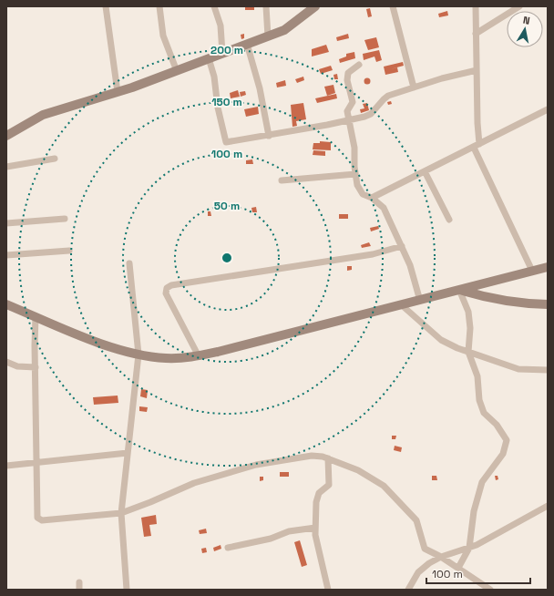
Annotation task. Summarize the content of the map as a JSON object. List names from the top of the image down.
{
  "scale_bar": "100 m",
  "north": "top",
  "rings": [
    "200 m",
    "150 m",
    "100 m",
    "50 m"
  ]
}
